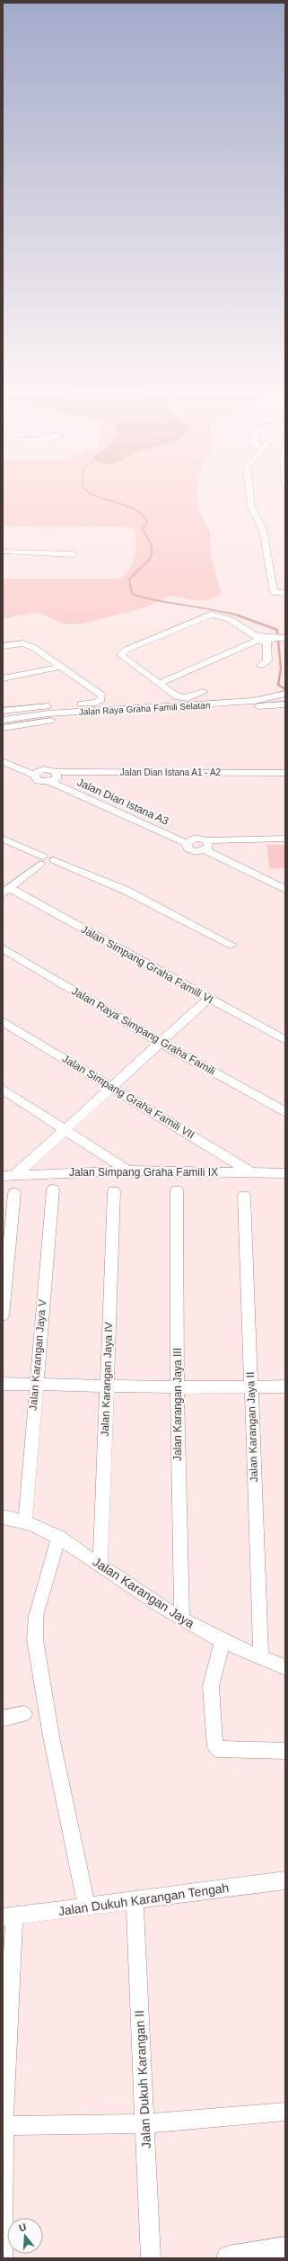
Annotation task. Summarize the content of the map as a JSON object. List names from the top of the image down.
{
  "streets": {
    "street": [
      "Jalan Raya Graha Famili Selatan",
      "Jalan Dian Istana A1 - A2",
      "Jalan Dian Istana A3",
      "Jalan Simpang Graha Famili VI",
      "Jalan Raya Simpang Graha Famili",
      "Jalan Simpang Graha Famili VII",
      "Jalan Simpang Graha Famili IX",
      "Jalan Karangan Jaya V",
      "Jalan Karangan Jaya IV",
      "Jalan Karangan Jaya III",
      "Jalan Karangan Jaya II",
      "Jalan Karangan Jaya",
      "Jalan Dukuh Karangan Tengah",
      "Jalan Dukuh Karangan II"
    ]
  },
  "crossings": [
    ["Jalan Dian Istana A1 - A2", "Jalan Dian Istana A3"],
    ["Jalan Simpang Graha Famili VII", "Jalan Simpang Graha Famili IX"],
    ["Jalan Karangan Jaya V", "Jalan Karangan Jaya"],
    ["Jalan Karangan Jaya IV", "Jalan Karangan Jaya"],
    ["Jalan Karangan Jaya III", "Jalan Karangan Jaya"],
    ["Jalan Karangan Jaya II", "Jalan Karangan Jaya"],
    ["Jalan Dukuh Karangan Tengah", "Jalan Dukuh Karangan II"]
  ],
  "north": "top"
}
